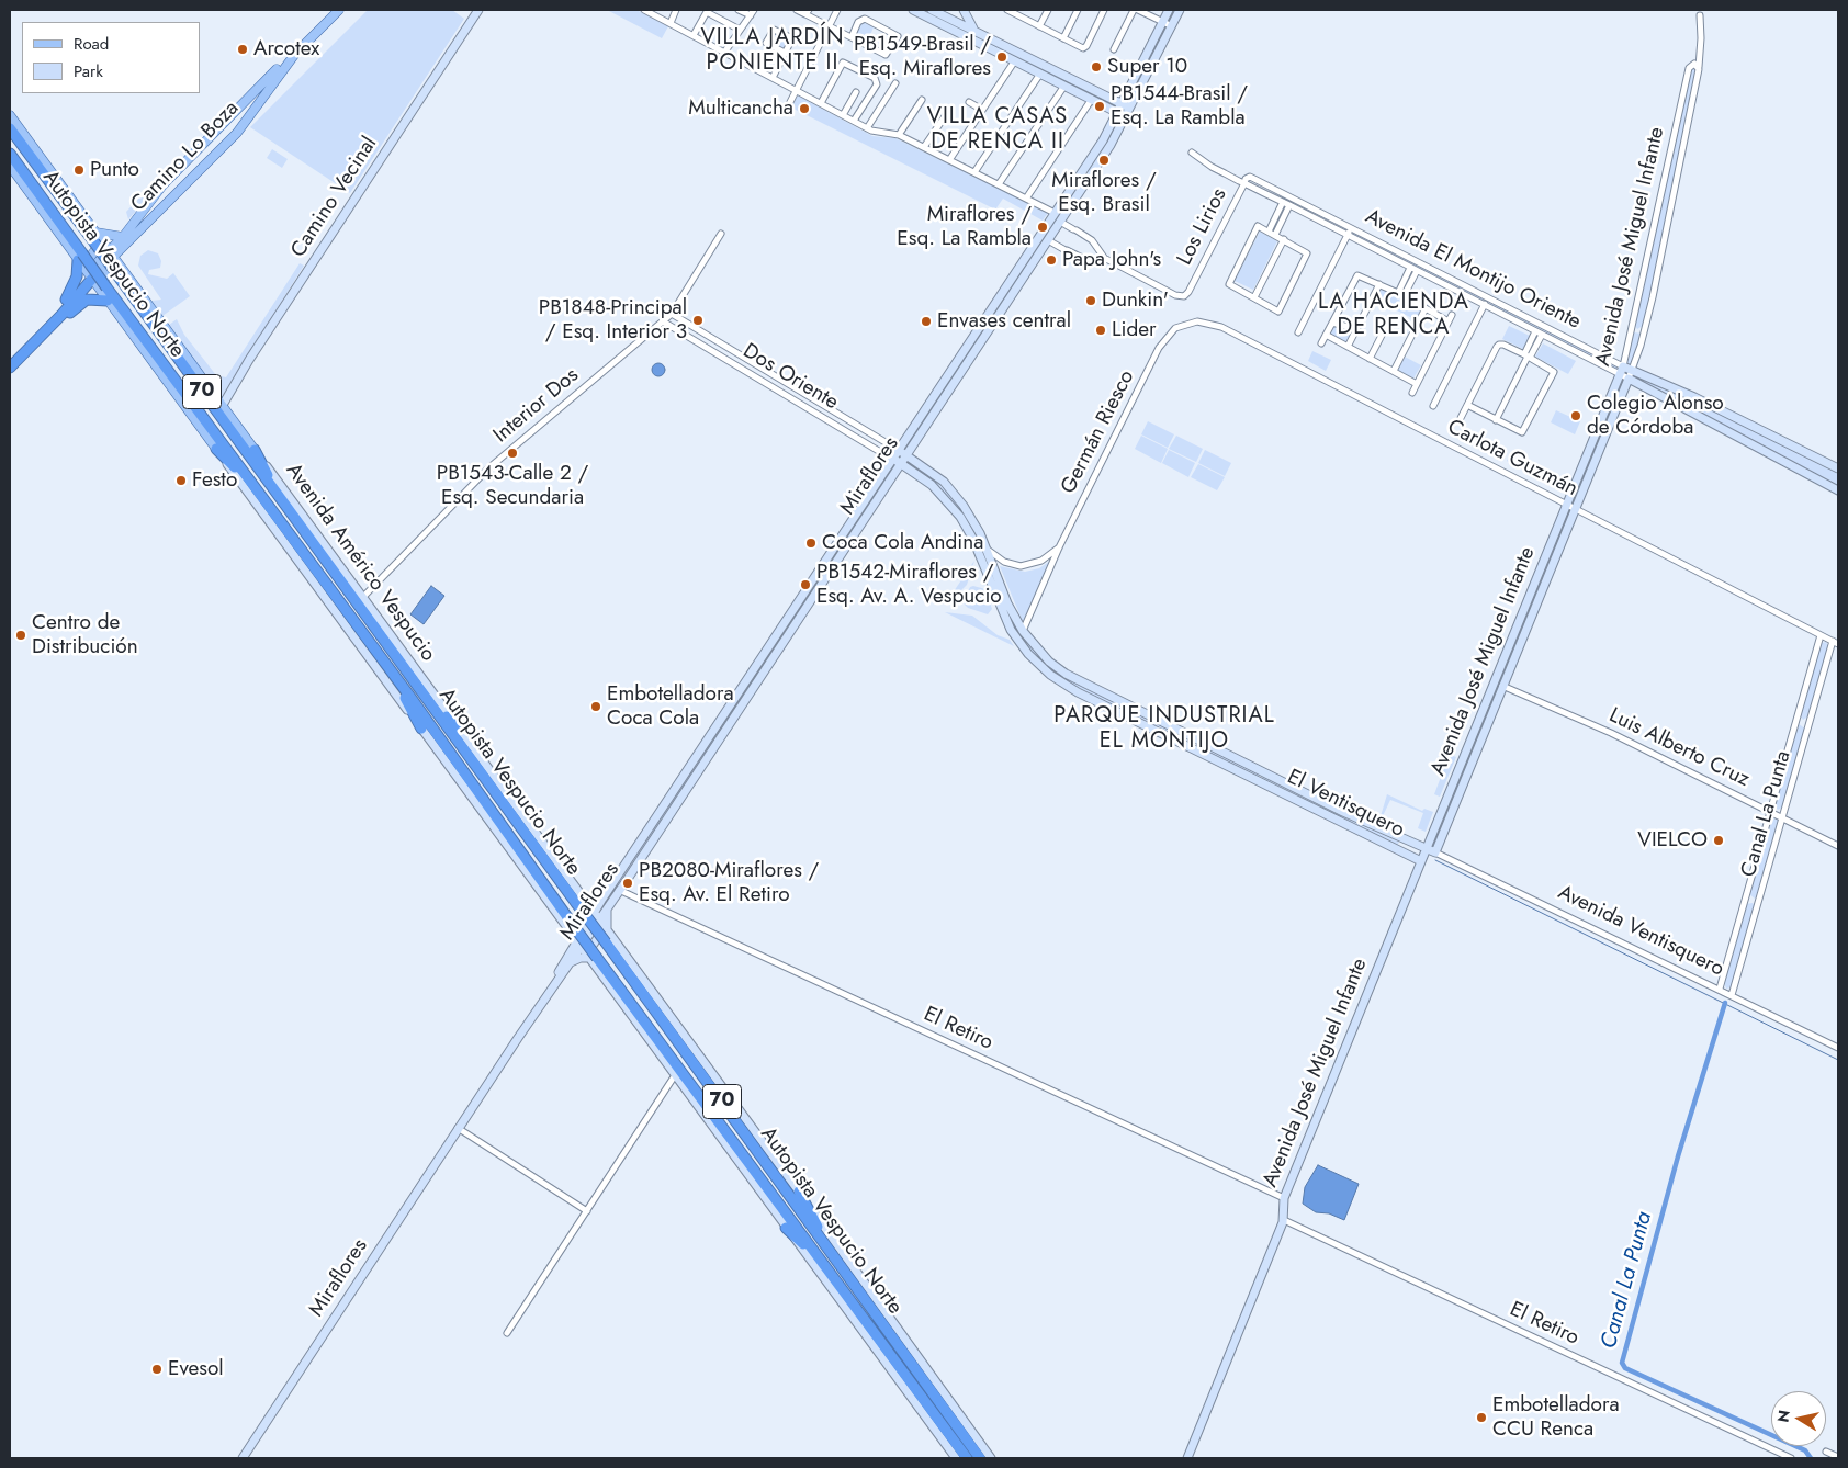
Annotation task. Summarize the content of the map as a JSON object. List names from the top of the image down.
{
  "streets": {
    "highway": ["Autopista Vespucio Norte", "70"],
    "main road": ["Camino Lo Boza", "Avenida Américo Vespucio"],
    "street": [
      "Camino Vecinal",
      "Los Lirios",
      "Avenida José Miguel Infante",
      "Avenida El Montijo Oriente",
      "Dos Oriente",
      "Interior Dos",
      "Germán Riesco",
      "Carlota Guzmán",
      "Miraflores",
      "Luis Alberto Cruz",
      "El Ventisquero",
      "Canal La Punta",
      "Avenida Ventisquero",
      "El Retiro"
    ]
  },
  "crossings": [
    ["Camino Lo Boza", "Avenida Américo Vespucio"],
    ["Camino Vecinal", "Avenida Américo Vespucio"],
    ["Los Lirios", "Avenida El Montijo Oriente"],
    ["Avenida José Miguel Infante", "Avenida El Montijo Oriente"],
    ["Avenida José Miguel Infante", "Carlota Guzmán"],
    ["Avenida José Miguel Infante", "Luis Alberto Cruz"],
    ["Avenida José Miguel Infante", "El Ventisquero"],
    ["Avenida José Miguel Infante", "Avenida Ventisquero"],
    ["Avenida José Miguel Infante", "El Retiro"],
    ["Autopista Vespucio Norte", "Avenida Américo Vespucio"],
    ["Dos Oriente", "Interior Dos"],
    ["Dos Oriente", "Miraflores"],
    ["Dos Oriente", "El Ventisquero"],
    ["Interior Dos", "Avenida Américo Vespucio"],
    ["Germán Riesco", "Carlota Guzmán"],
    ["Germán Riesco", "El Ventisquero"],
    ["Carlota Guzmán", "Canal La Punta"],
    ["Miraflores", "Avenida Américo Vespucio"],
    ["Miraflores", "El Ventisquero"],
    ["Miraflores", "El Retiro"],
    ["Luis Alberto Cruz", "Canal La Punta"],
    ["El Ventisquero", "Avenida Ventisquero"],
    ["Canal La Punta", "Avenida Ventisquero"]
  ],
  "districts": [
    "VILLA JARDÍN PONIENTE II",
    "VILLA CASAS DE RENCA II",
    "LA HACIENDA DE RENCA",
    "PARQUE INDUSTRIAL EL MONTIJO"
  ],
  "water": ["Canal La Punta"],
  "places": [
    "Arcotex",
    "PB1549-Brasil / Esq. Miraflores",
    "Super 10",
    "PB1544-Brasil / Esq. La Rambla",
    "Multicancha",
    "Miraflores / Esq. Brasil",
    "Punto",
    "Miraflores / Esq. La Rambla",
    "Papa John's",
    "Dunkin'",
    "PB1848-Principal / Esq. Interior 3",
    "Envases central",
    "Lider",
    "Colegio Alonso de Córdoba",
    "PB1543-Calle 2 / Esq. Secundaria",
    "Festo",
    "Coca Cola Andina",
    "PB1542-Miraflores / Esq. Av. A. Vespucio",
    "Centro de Distribución",
    "Embotelladora Coca Cola",
    "VIELCO",
    "PB2080-Miraflores / Esq. Av. El Retiro",
    "Evesol",
    "Embotelladora CCU Renca"
  ],
  "legend": ["Road", "Park"],
  "north": "left"
}
